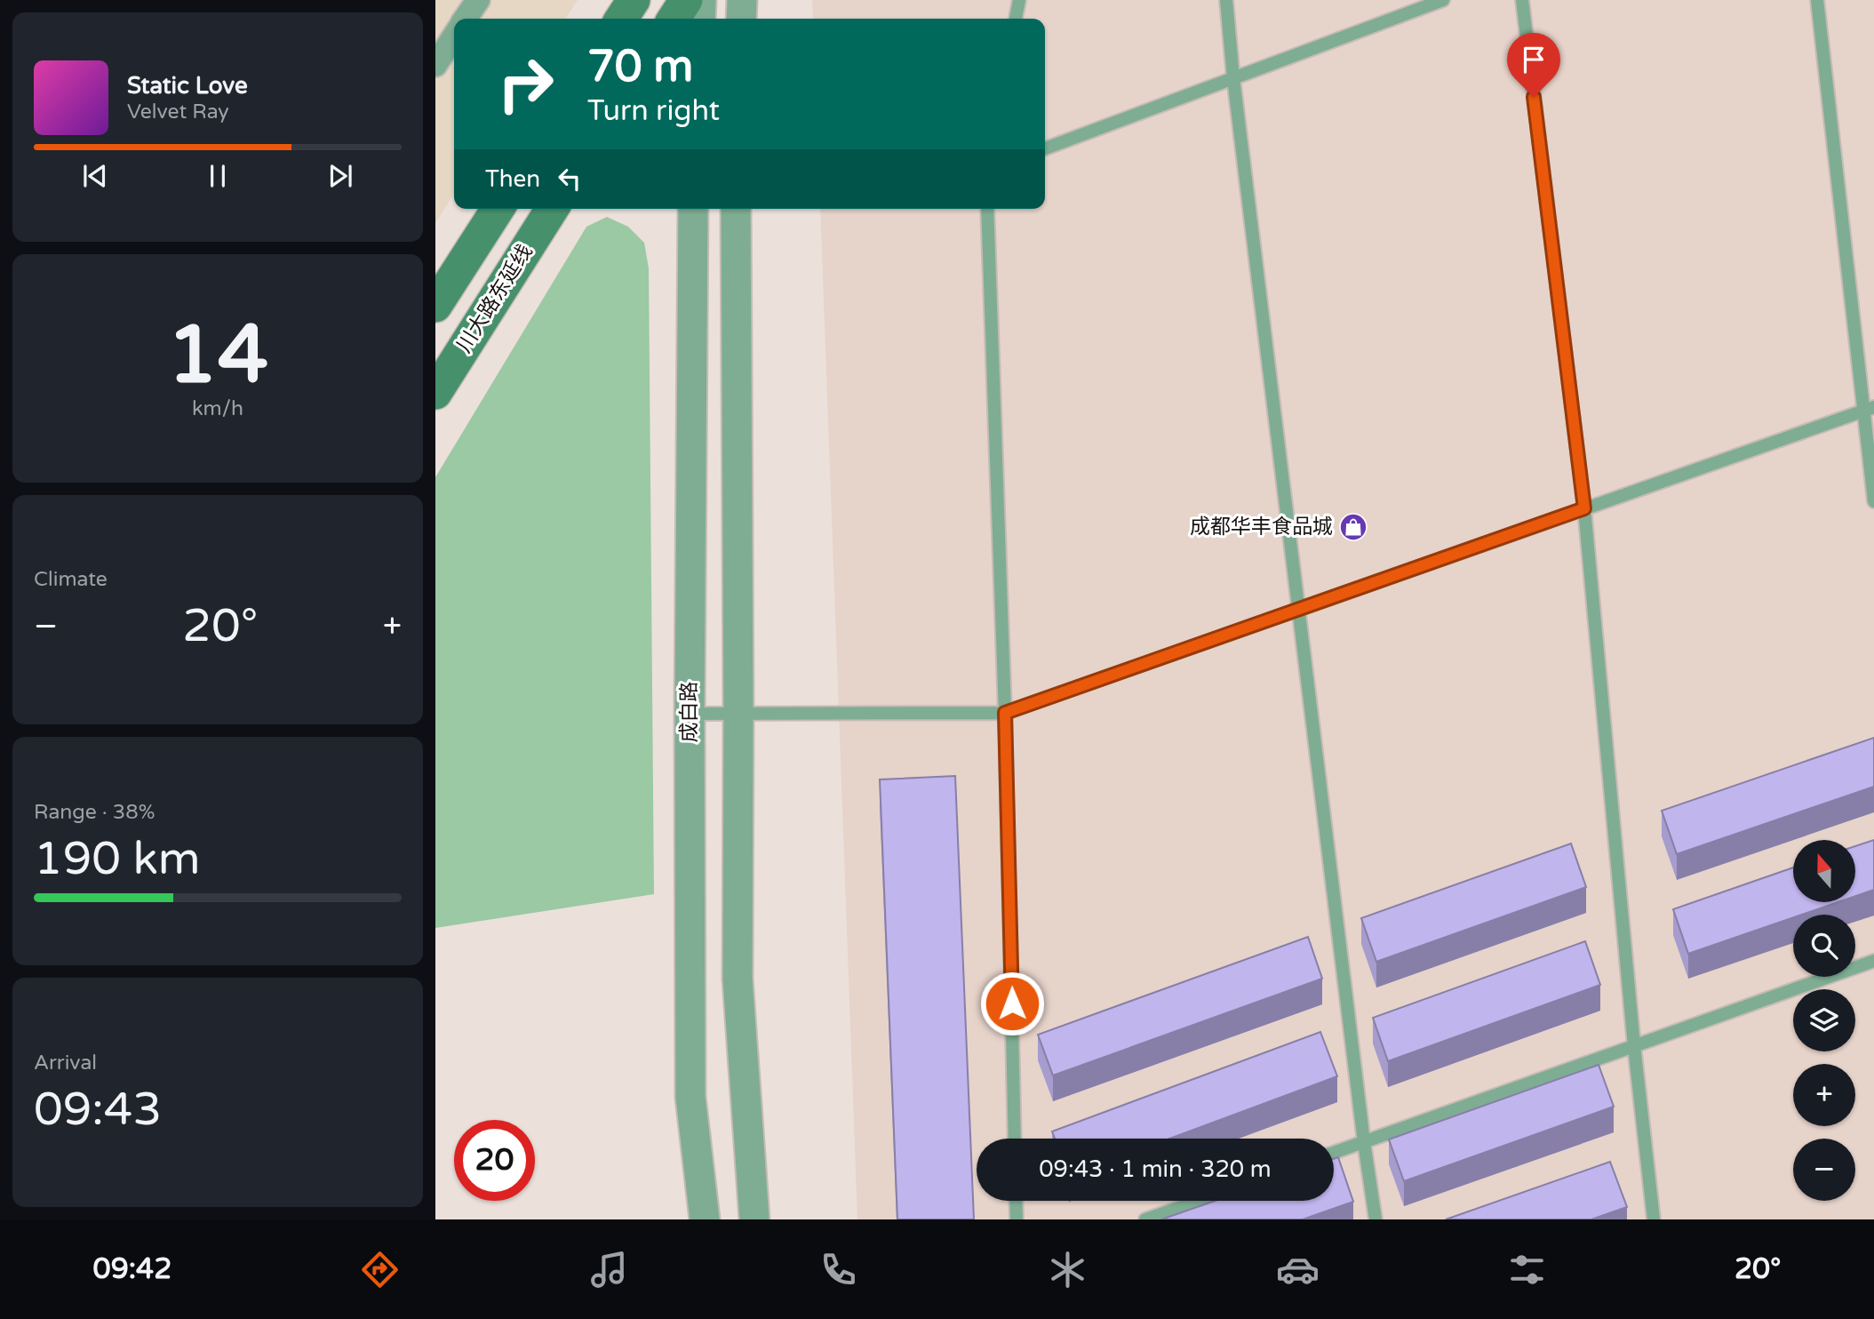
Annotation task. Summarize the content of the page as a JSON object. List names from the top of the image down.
{
  "streets": {
    "main road": ["川大路东延线"],
    "street": ["成白路"]
  },
  "places": {
    "shop": ["成都华丰食品城"]
  },
  "north": "top",
  "page": {
    "turn": ["70 m", "Turn right"],
    "song": ["Static Love", "Velvet Ray"],
    "then": "Then",
    "tile": [
      ["14", "km/h"],
      "Climate",
      ["Range · 38%", "190 km"],
      ["Arrival", "09:43"]
    ],
    "heat": ["−", "20°", "+"],
    "map_buttons": ["+", "−"],
    "limit": "20",
    "trip": "09:43 · 1 min · 320 m",
    "tabs": ["09:42", "20°"]
  }
}
